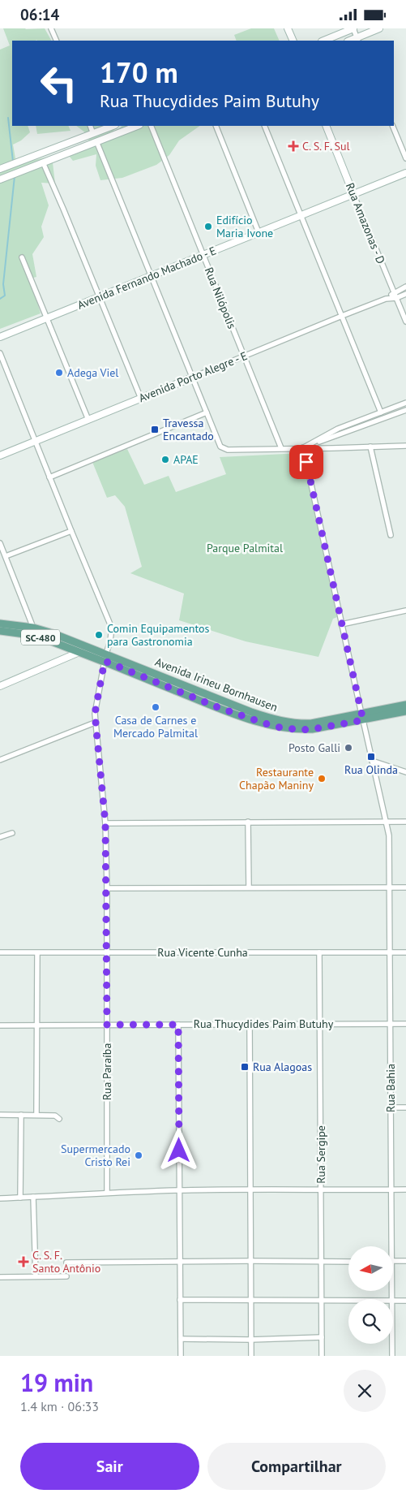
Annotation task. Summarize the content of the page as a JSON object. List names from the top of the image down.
{
  "streets": {
    "main road": ["SC-480", "Avenida Irineu Bornhausen"],
    "street": [
      "Rua Amazonas - D",
      "Avenida Fernando Machado - E",
      "Rua Nilópolis",
      "Avenida Porto Alegre - E",
      "Rua Vicente Cunha",
      "Rua Thucydides Paim Butuhy",
      "Rua Paraíba",
      "Rua Bahia",
      "Rua Sergipe"
    ]
  },
  "crossings": [
    ["Rua Amazonas - D", "Avenida Fernando Machado - E"],
    ["Rua Amazonas - D", "Avenida Porto Alegre - E"],
    ["Avenida Fernando Machado - E", "Rua Nilópolis"],
    ["Rua Nilópolis", "Avenida Porto Alegre - E"],
    ["Avenida Porto Alegre - E", "Rua Paraíba"],
    ["Avenida Irineu Bornhausen", "Rua Paraíba"],
    ["Rua Vicente Cunha", "Rua Paraíba"],
    ["Rua Vicente Cunha", "Rua Bahia"],
    ["Rua Vicente Cunha", "Rua Sergipe"],
    ["Rua Thucydides Paim Butuhy", "Rua Paraíba"],
    ["Rua Thucydides Paim Butuhy", "Rua Bahia"],
    ["Rua Thucydides Paim Butuhy", "Rua Sergipe"]
  ],
  "parks": ["Parque Palmital"],
  "places": {
    "health": ["C. S. F. Sul", "C. S. F. Santo Antônio"],
    "other": [
      "Edifício Maria Ivone",
      "Adega Viel",
      "APAE",
      "Comin Equipamentos para Gastronomia",
      "Casa de Carnes e Mercado Palmital",
      "Posto Galli",
      "Restaurante Chapão Maniny",
      "Supermercado Cristo Rei"
    ],
    "transit": ["Travessa Encantado", "Rua Olinda", "Rua Alagoas"]
  },
  "north": "left",
  "page": {
    "status": "06:14",
    "turn": ["170 m", "Rua Thucydides Paim Butuhy"],
    "heading": ["19 min", "1.4 km · 06:33"],
    "buttons": ["Sair", "Compartilhar"]
  }
}
